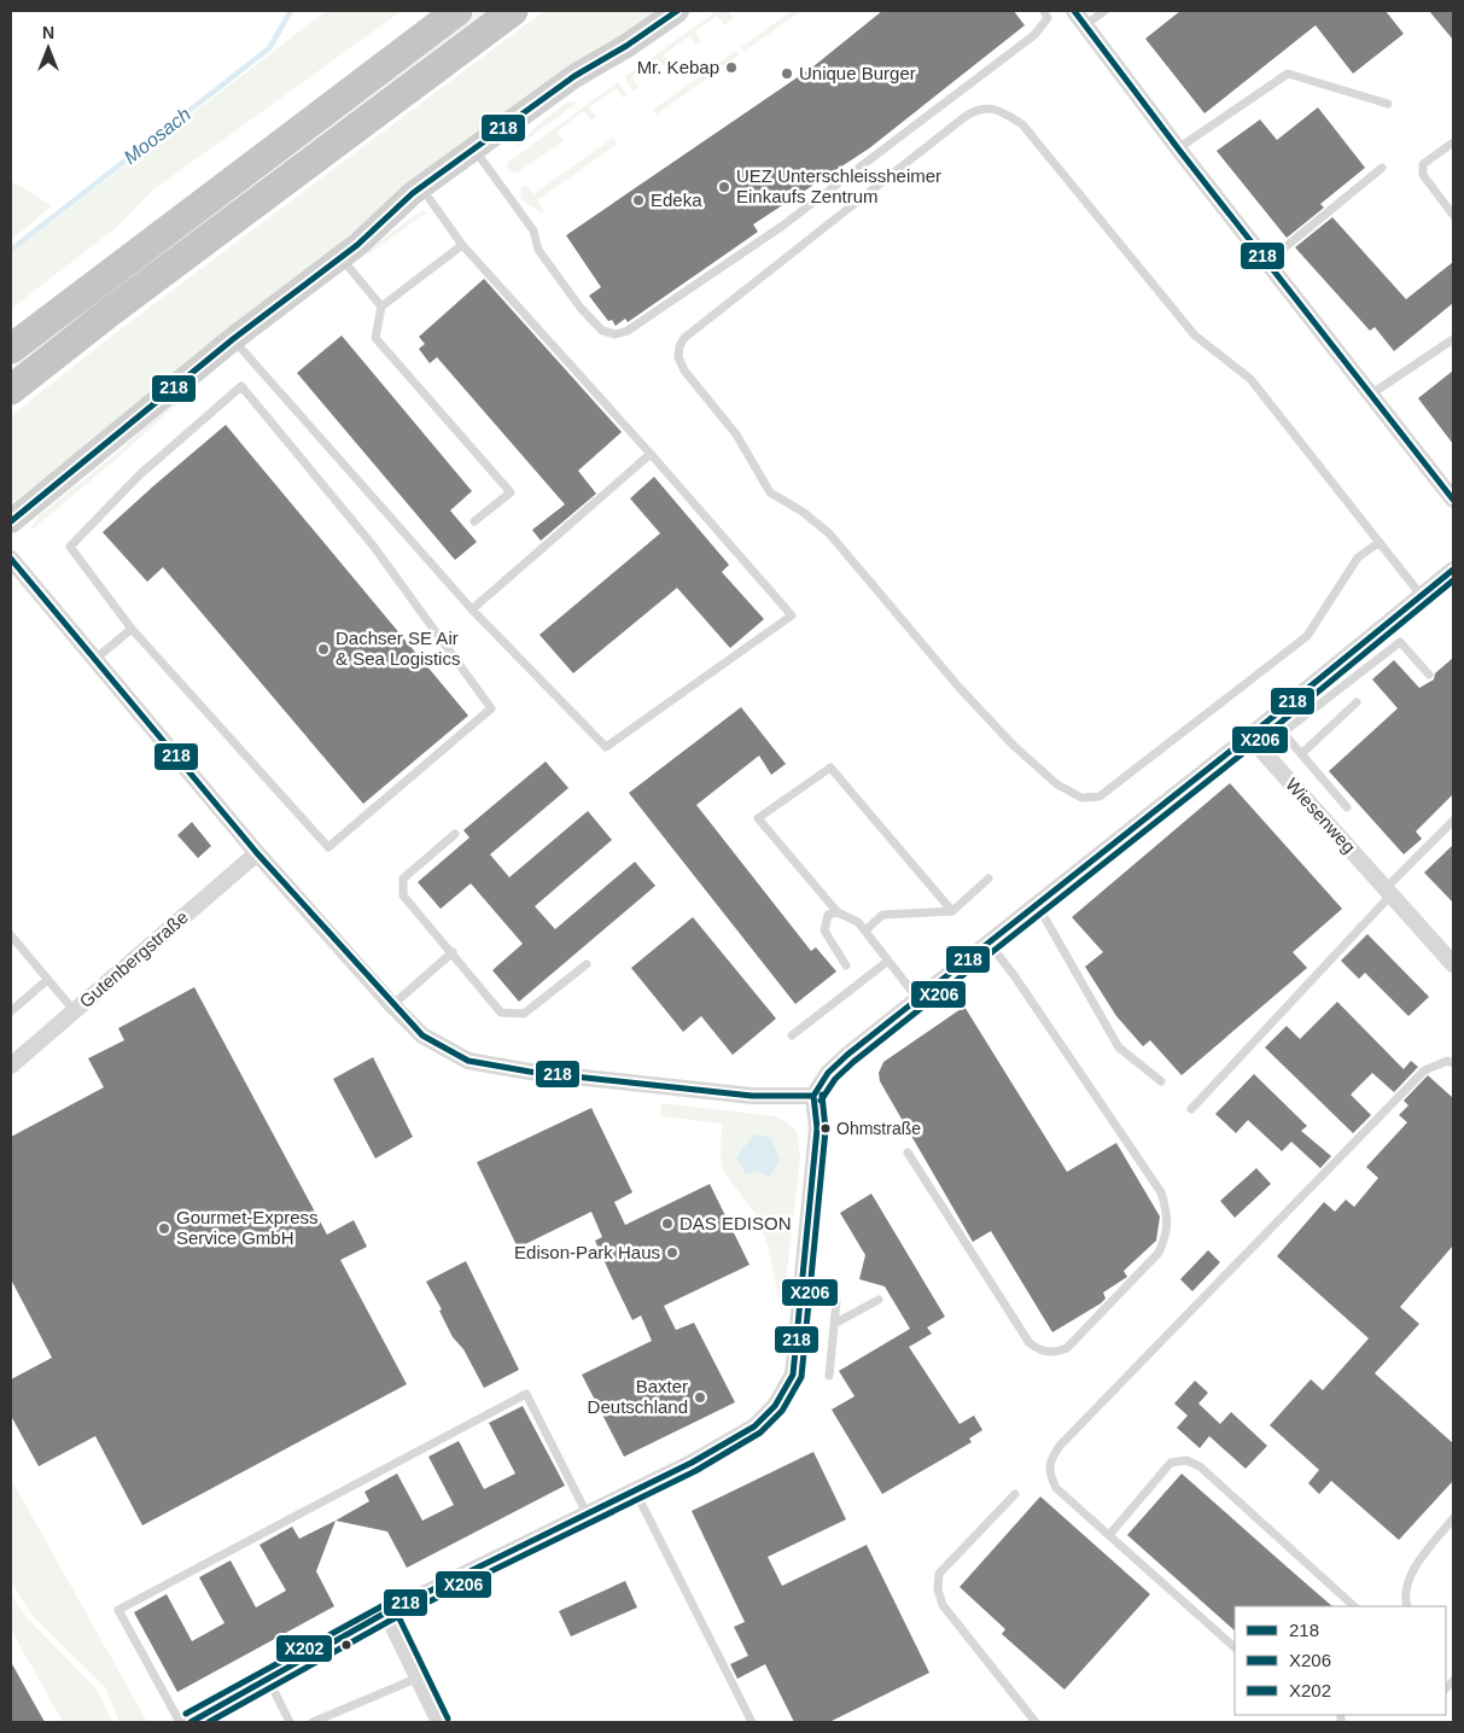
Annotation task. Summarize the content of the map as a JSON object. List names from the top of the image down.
{
  "streets": {
    "street": ["Wiesenweg", "Gutenbergstraße"]
  },
  "water": ["Moosach"],
  "places": [
    "Mr. Kebap",
    "Unique Burger",
    "UEZ Unterschleissheimer Einkaufs Zentrum",
    "Edeka",
    "Dachser SE Air & Sea Logistics",
    "Ohmstraße",
    "DAS EDISON",
    "Gourmet-Express Service GmbH",
    "Edison-Park Haus",
    "Baxter Deutschland"
  ],
  "lines": ["transit line 218", "transit line X206", "transit line X202"],
  "legend": ["218", "X206", "X202"],
  "north": "top"
}
